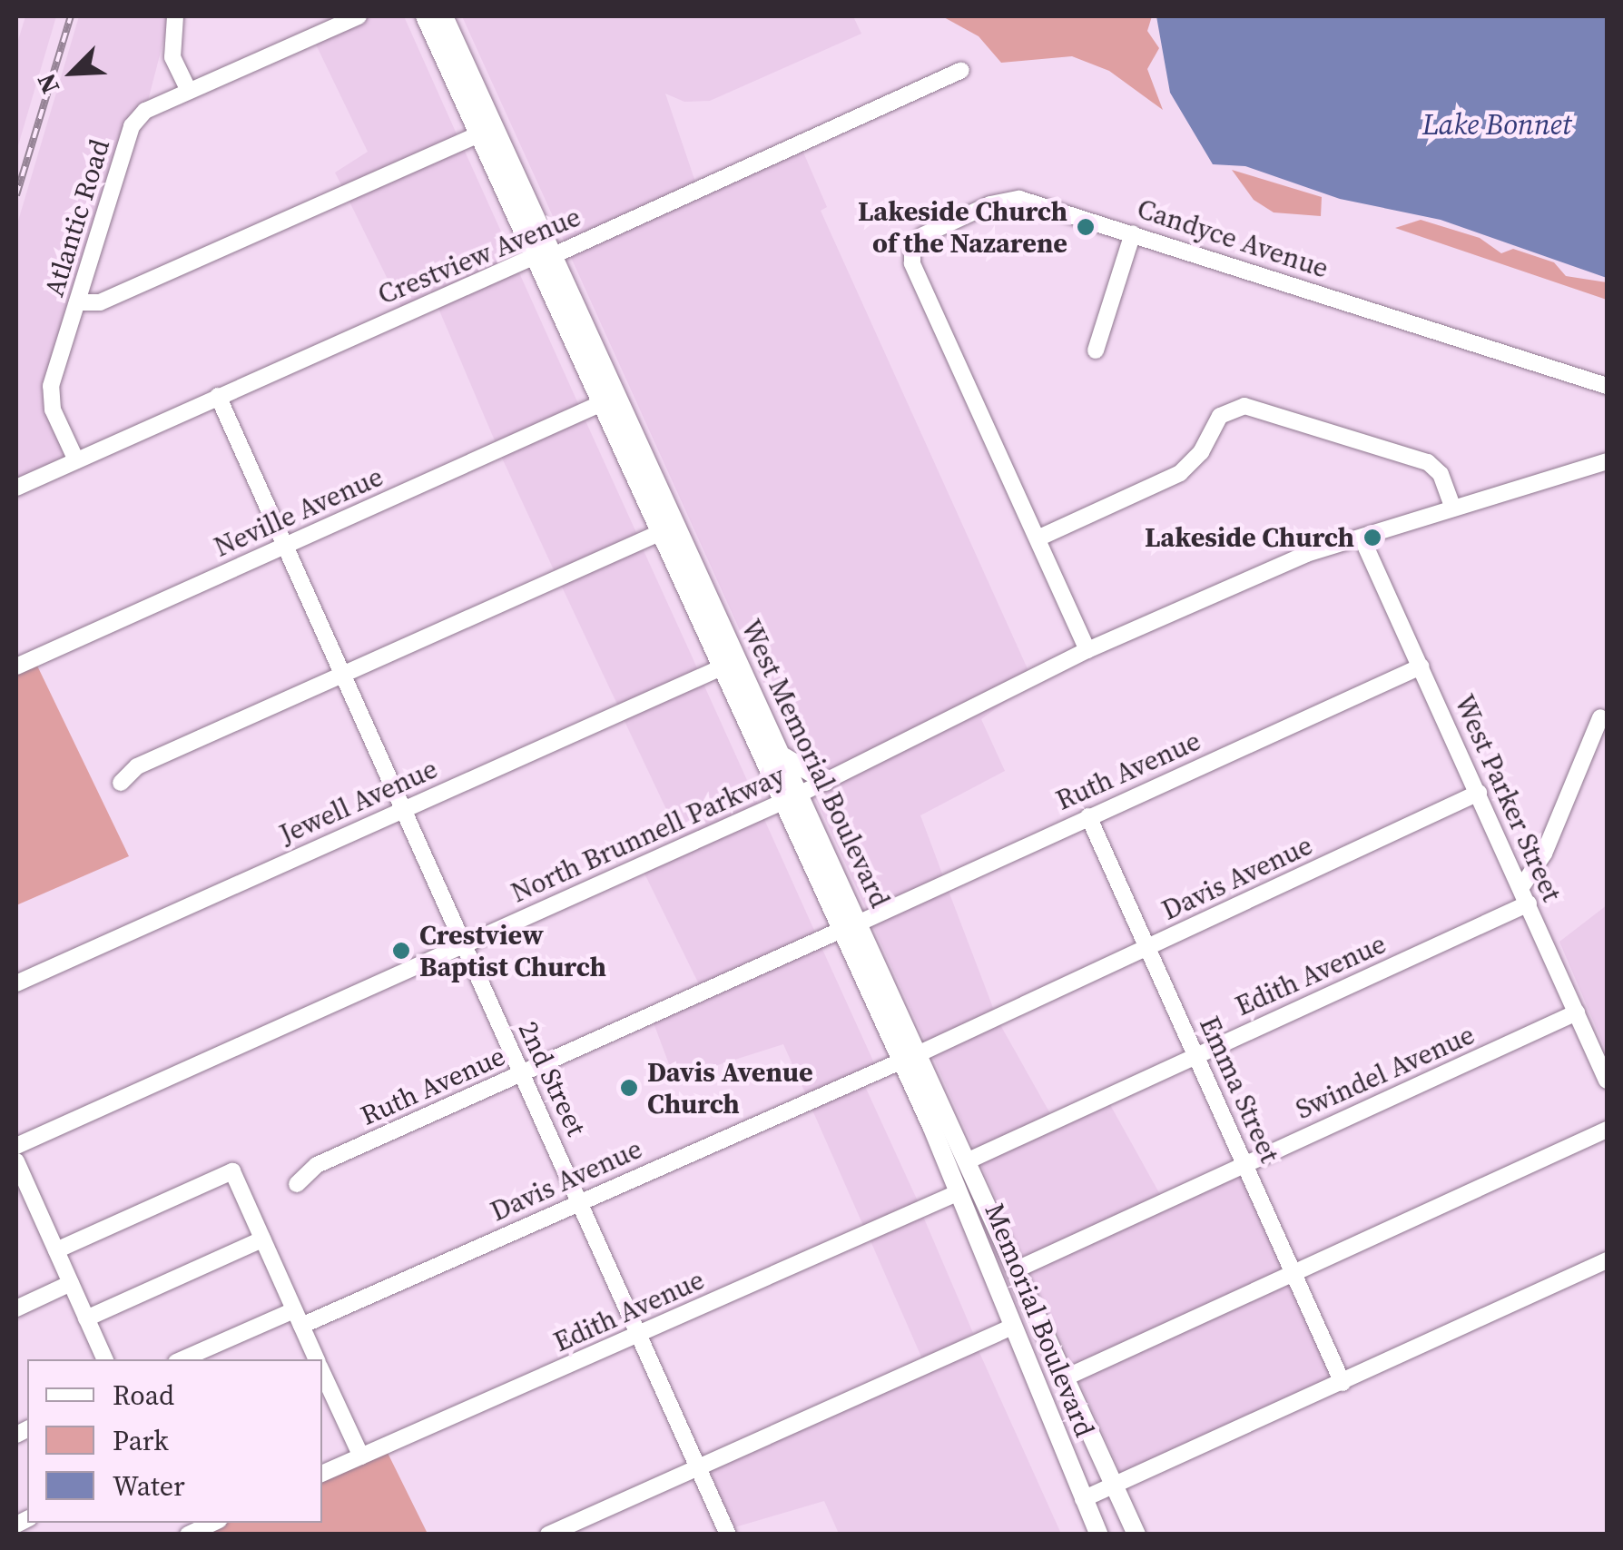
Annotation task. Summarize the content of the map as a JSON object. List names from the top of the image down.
{
  "streets": {
    "main road": ["West Memorial Boulevard", "Memorial Boulevard"],
    "street": [
      "Atlantic Road",
      "Candyce Avenue",
      "Crestview Avenue",
      "Neville Avenue",
      "Ruth Avenue",
      "West Parker Street",
      "Jewell Avenue",
      "North Brunnell Parkway",
      "Davis Avenue",
      "Edith Avenue",
      "Swindel Avenue",
      "2nd Street",
      "Emma Street"
    ]
  },
  "crossings": [
    ["Atlantic Road", "Crestview Avenue"],
    ["Crestview Avenue", "West Memorial Boulevard"],
    ["Crestview Avenue", "2nd Street"],
    ["Neville Avenue", "West Memorial Boulevard"],
    ["Neville Avenue", "2nd Street"],
    ["West Memorial Boulevard", "Ruth Avenue"],
    ["West Memorial Boulevard", "Jewell Avenue"],
    ["West Memorial Boulevard", "North Brunnell Parkway"],
    ["West Memorial Boulevard", "Davis Avenue"],
    ["West Memorial Boulevard", "Edith Avenue"],
    ["West Memorial Boulevard", "Swindel Avenue"],
    ["West Memorial Boulevard", "Memorial Boulevard"],
    ["Ruth Avenue", "West Parker Street"],
    ["Ruth Avenue", "2nd Street"],
    ["Ruth Avenue", "Emma Street"],
    ["West Parker Street", "North Brunnell Parkway"],
    ["West Parker Street", "Davis Avenue"],
    ["West Parker Street", "Edith Avenue"],
    ["West Parker Street", "Swindel Avenue"],
    ["Jewell Avenue", "2nd Street"],
    ["North Brunnell Parkway", "2nd Street"],
    ["Davis Avenue", "2nd Street"],
    ["Davis Avenue", "Emma Street"],
    ["Edith Avenue", "2nd Street"],
    ["Edith Avenue", "Emma Street"],
    ["Edith Avenue", "Memorial Boulevard"],
    ["Swindel Avenue", "Emma Street"]
  ],
  "water": ["Lake Bonnet"],
  "places": [
    "Lakeside Church of the Nazarene",
    "Lakeside Church",
    "Crestview Baptist Church",
    "Davis Avenue Church"
  ],
  "legend": ["Road", "Park", "Water"],
  "north": "bottom left"
}
